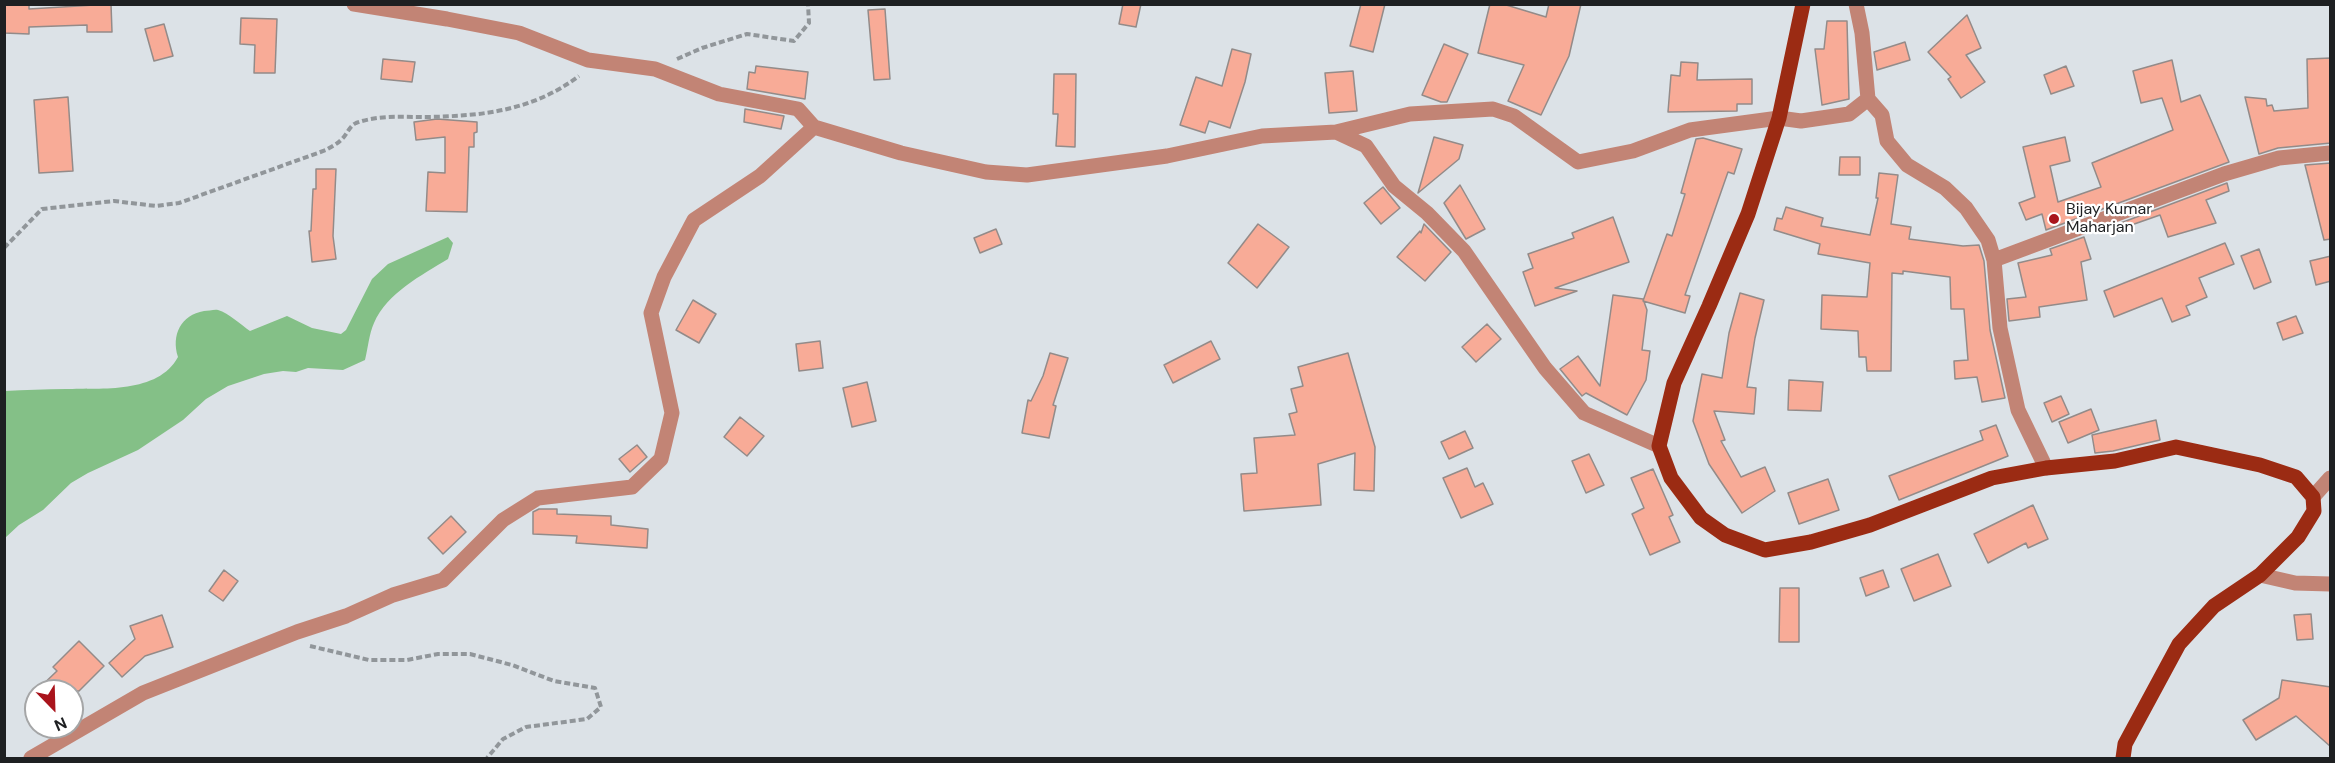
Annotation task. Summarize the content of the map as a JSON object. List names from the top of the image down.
{
  "places": ["Bijay Kumar Maharjan"],
  "north": "bottom right"
}
